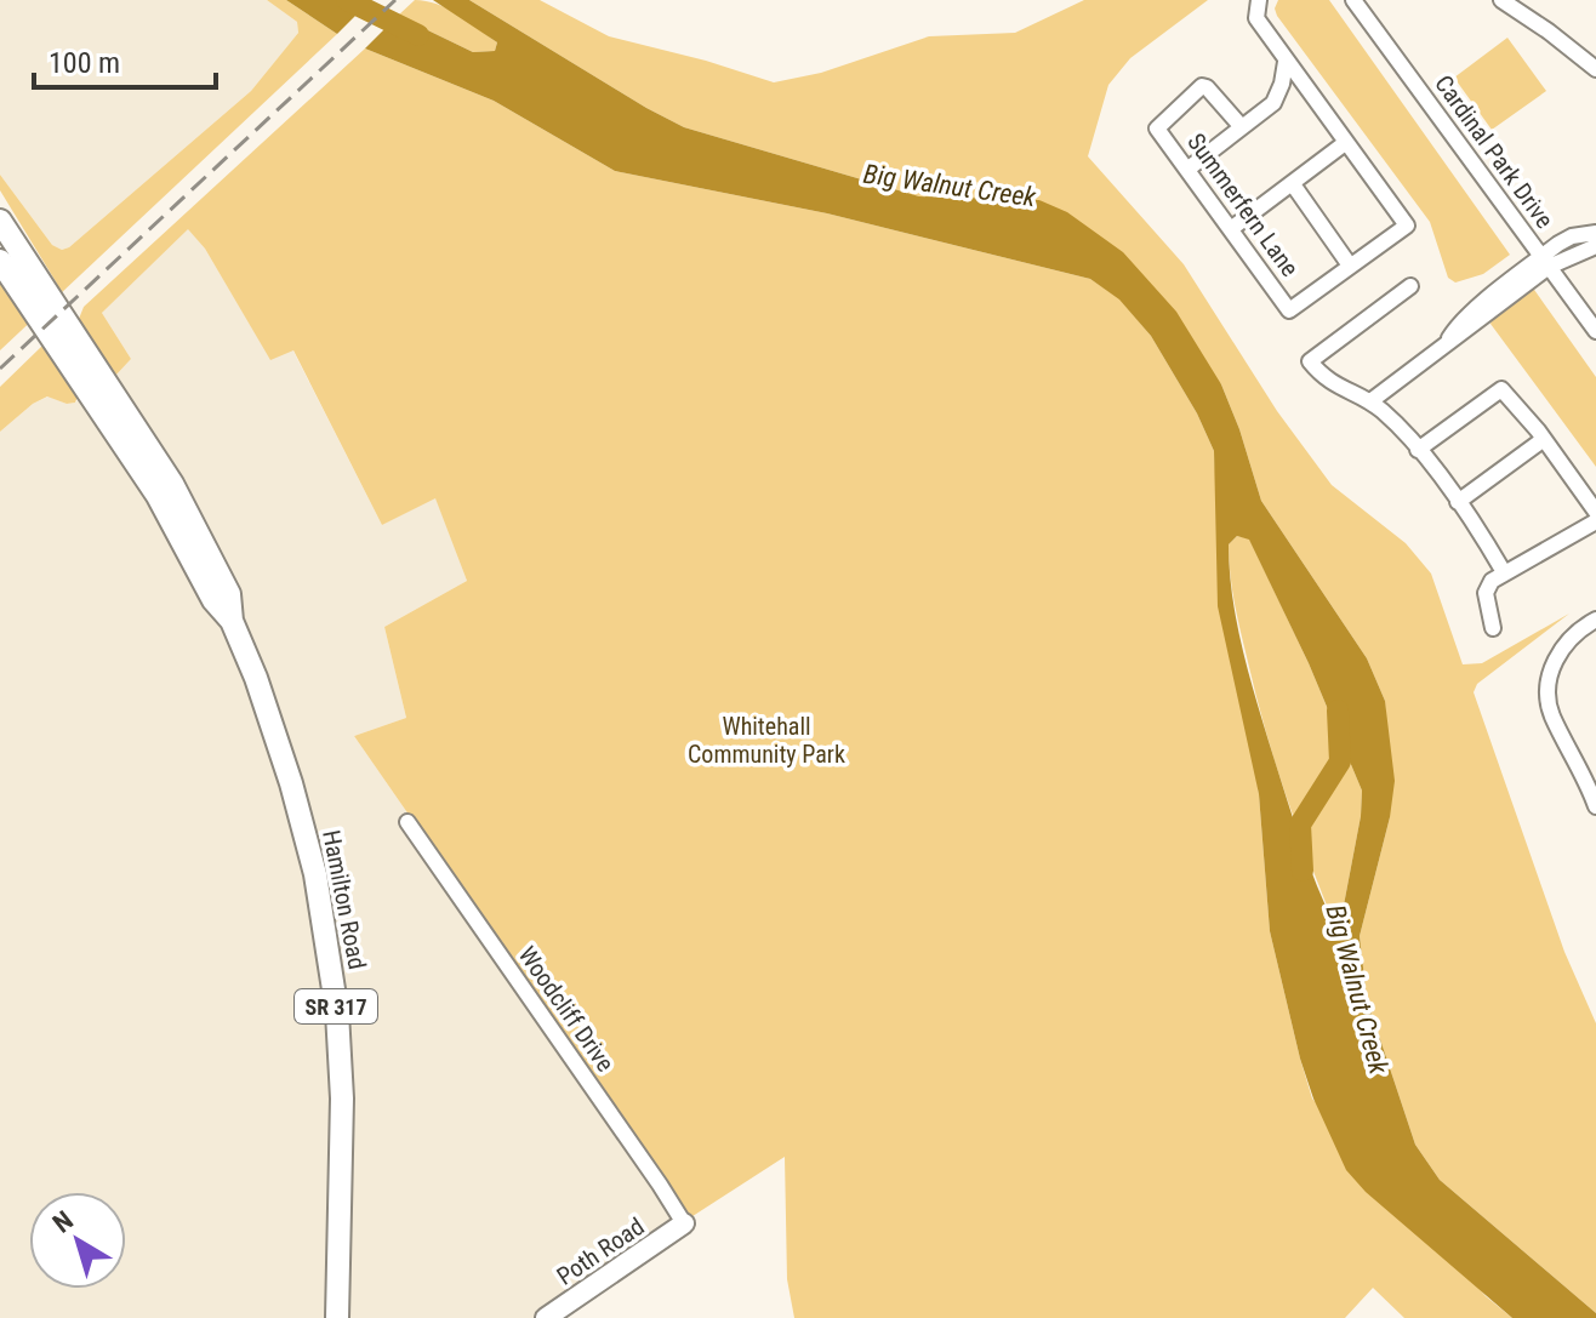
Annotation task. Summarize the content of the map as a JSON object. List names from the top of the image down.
{
  "streets": {
    "main road": ["Hamilton Road", "SR 317"],
    "street": [
      "Cardinal Park Drive",
      "Summerfern Lane",
      "Woodcliff Drive",
      "Poth Road"
    ]
  },
  "crossings": [
    ["Woodcliff Drive", "Poth Road"]
  ],
  "water": ["Big Walnut Creek"],
  "parks": ["Whitehall Community Park"],
  "scale_bar": "100 m",
  "north": "top left"
}
